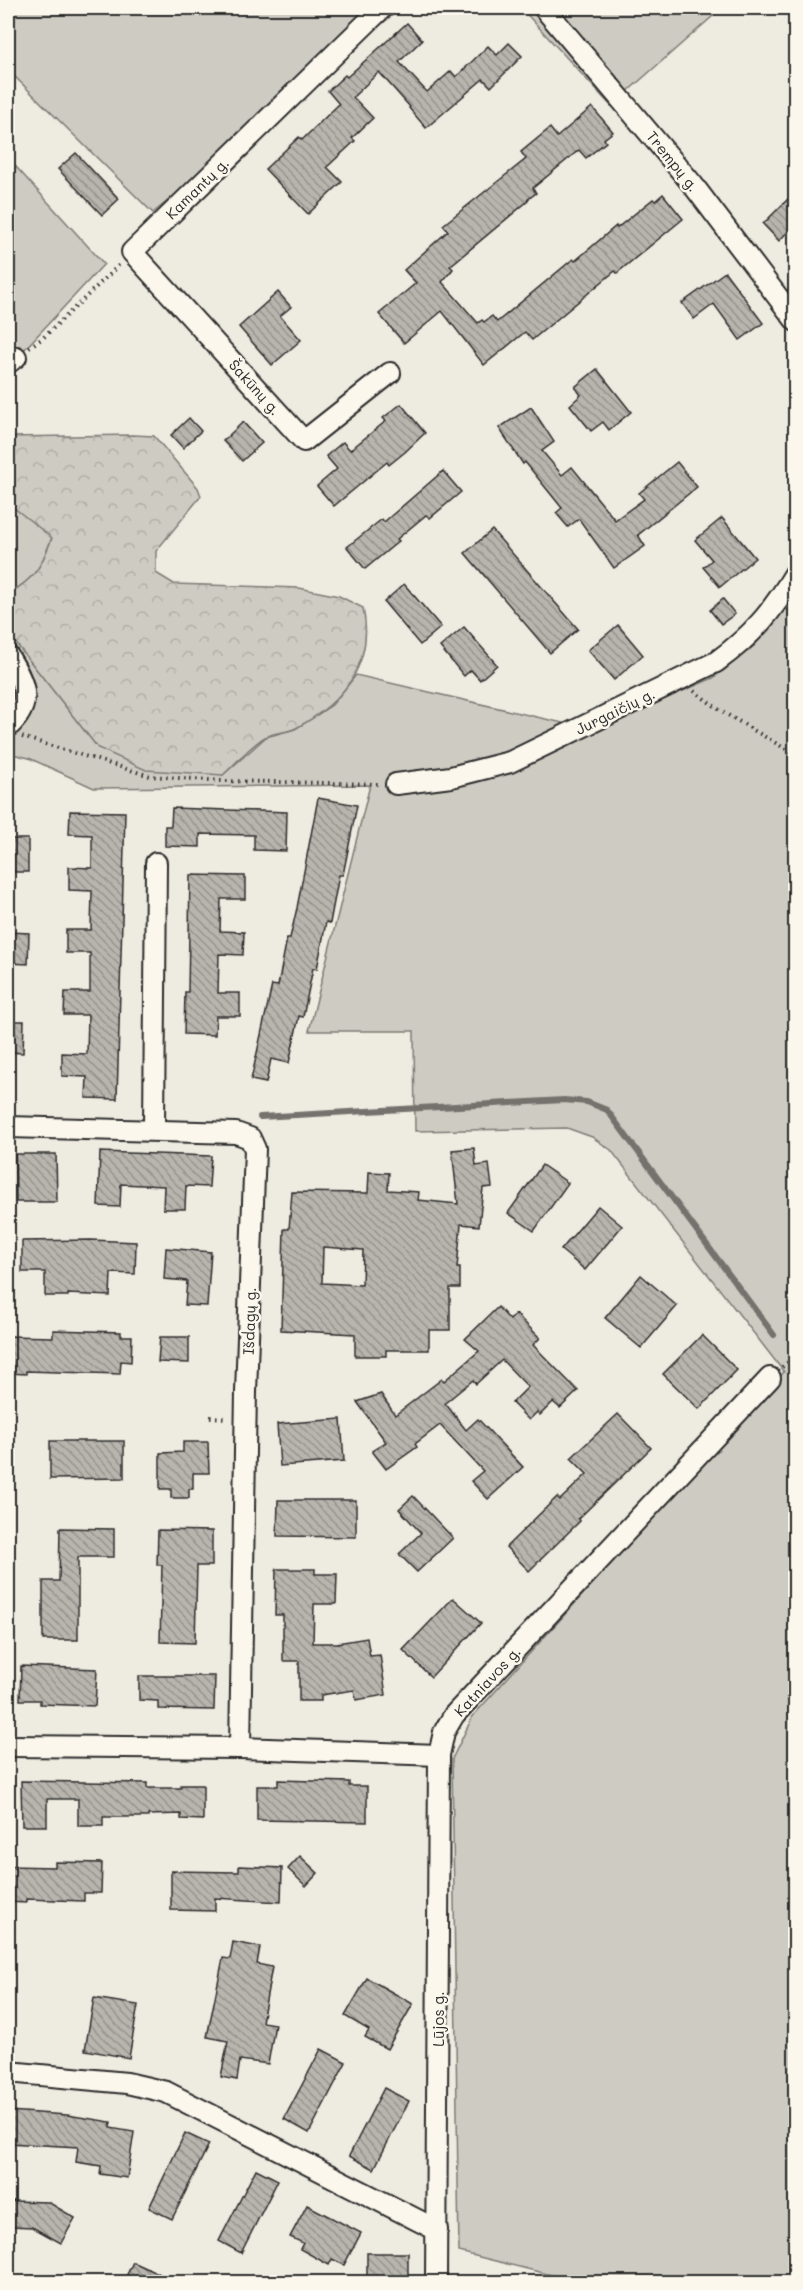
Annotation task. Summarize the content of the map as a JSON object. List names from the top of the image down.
{
  "streets": {
    "street": [
      "Trempų g.",
      "Kamantų g.",
      "Šakūnų g.",
      "Jurgaičių g.",
      "Išdagų g.",
      "Katniavos g.",
      "Lūjos g."
    ]
  },
  "crossings": [
    ["Kamantų g.", "Šakūnų g."],
    ["Katniavos g.", "Lūjos g."]
  ]
}
